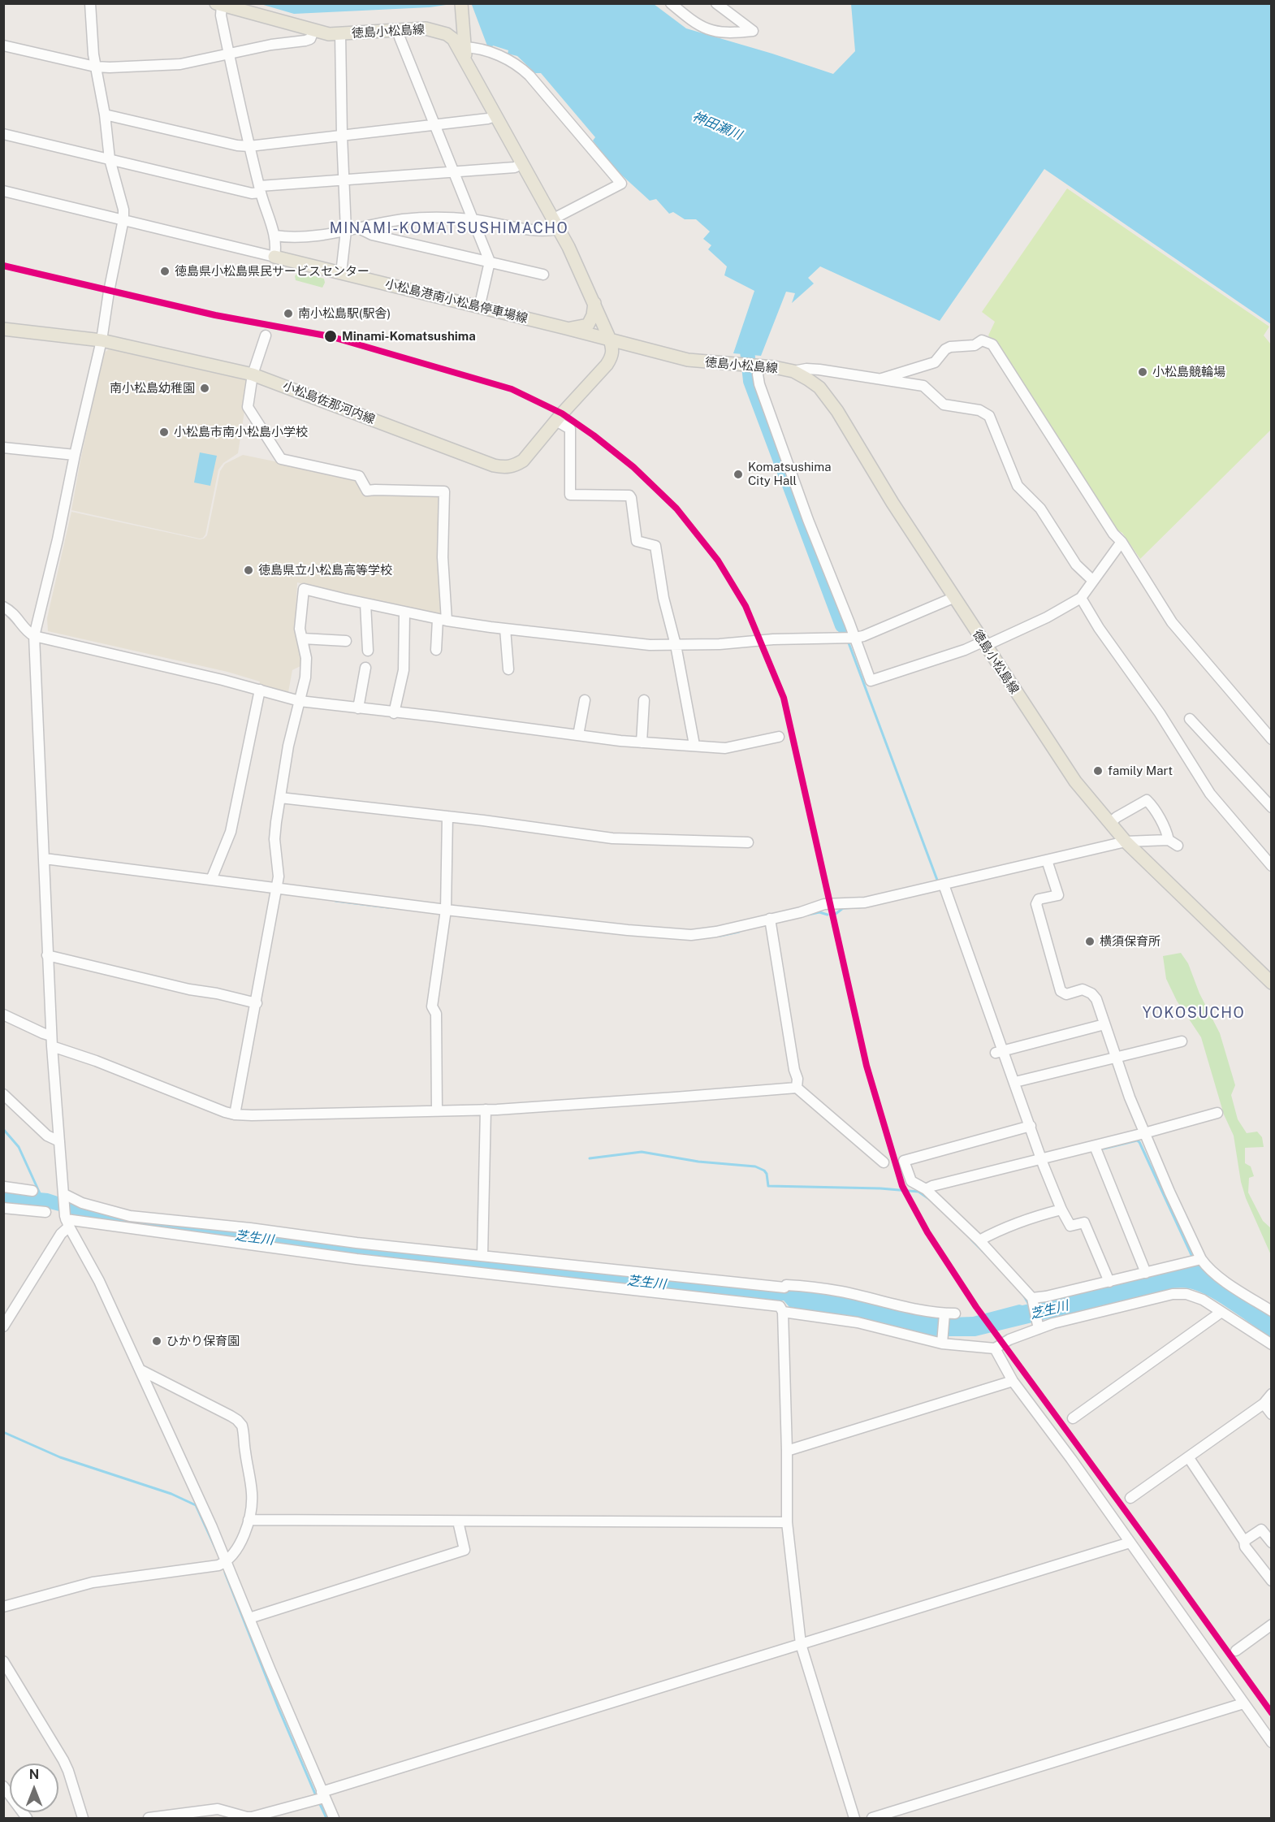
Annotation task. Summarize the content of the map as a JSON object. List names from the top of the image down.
{
  "streets": {
    "main road": ["徳島小松島線", "小松島港南小松島停車場線", "小松島佐那河内線"]
  },
  "crossings": [
    ["徳島小松島線", "小松島港南小松島停車場線"],
    ["徳島小松島線", "小松島佐那河内線"]
  ],
  "districts": ["MINAMI-KOMATSUSHIMACHO", "YOKOSUCHO"],
  "water": ["神田瀬川", "芝生川"],
  "places": [
    "徳島県小松島県民サービスセンター",
    "南小松島駅(駅舎)",
    "Minami-Komatsushima",
    "小松島競輪場",
    "南小松島幼稚園",
    "小松島市南小松島小学校",
    "Komatsushima City Hall",
    "徳島県立小松島高等学校",
    "family Mart",
    "横須保育所",
    "ひかり保育園"
  ],
  "north": "top"
}
